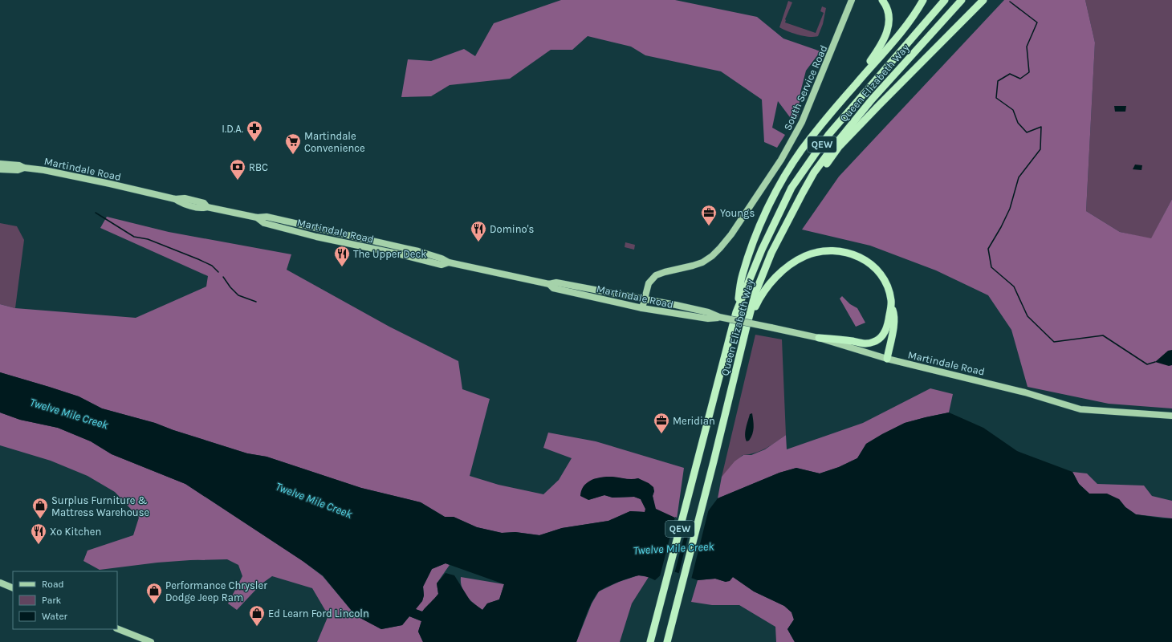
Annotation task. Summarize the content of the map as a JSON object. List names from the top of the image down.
{
  "streets": {
    "highway": ["Queen Elizabeth Way", "QEW"],
    "main road": ["South Service Road", "Martindale Road"]
  },
  "crossings": [
    ["South Service Road", "Martindale Road"]
  ],
  "water": ["Twelve Mile Creek"],
  "places": {
    "pharmacy": ["I.D.A."],
    "supermarket": ["Martindale Convenience"],
    "bank": ["RBC"],
    "office": ["Youngs", "Meridian"],
    "restaurant": ["Domino's", "The Upper Deck", "Xo Kitchen"],
    "shop": ["Surplus Furniture & Mattress Warehouse", "Performance Chrysler Dodge Jeep Ram", "Ed Learn Ford Lincoln"]
  },
  "legend": ["Road", "Park", "Water"]
}
